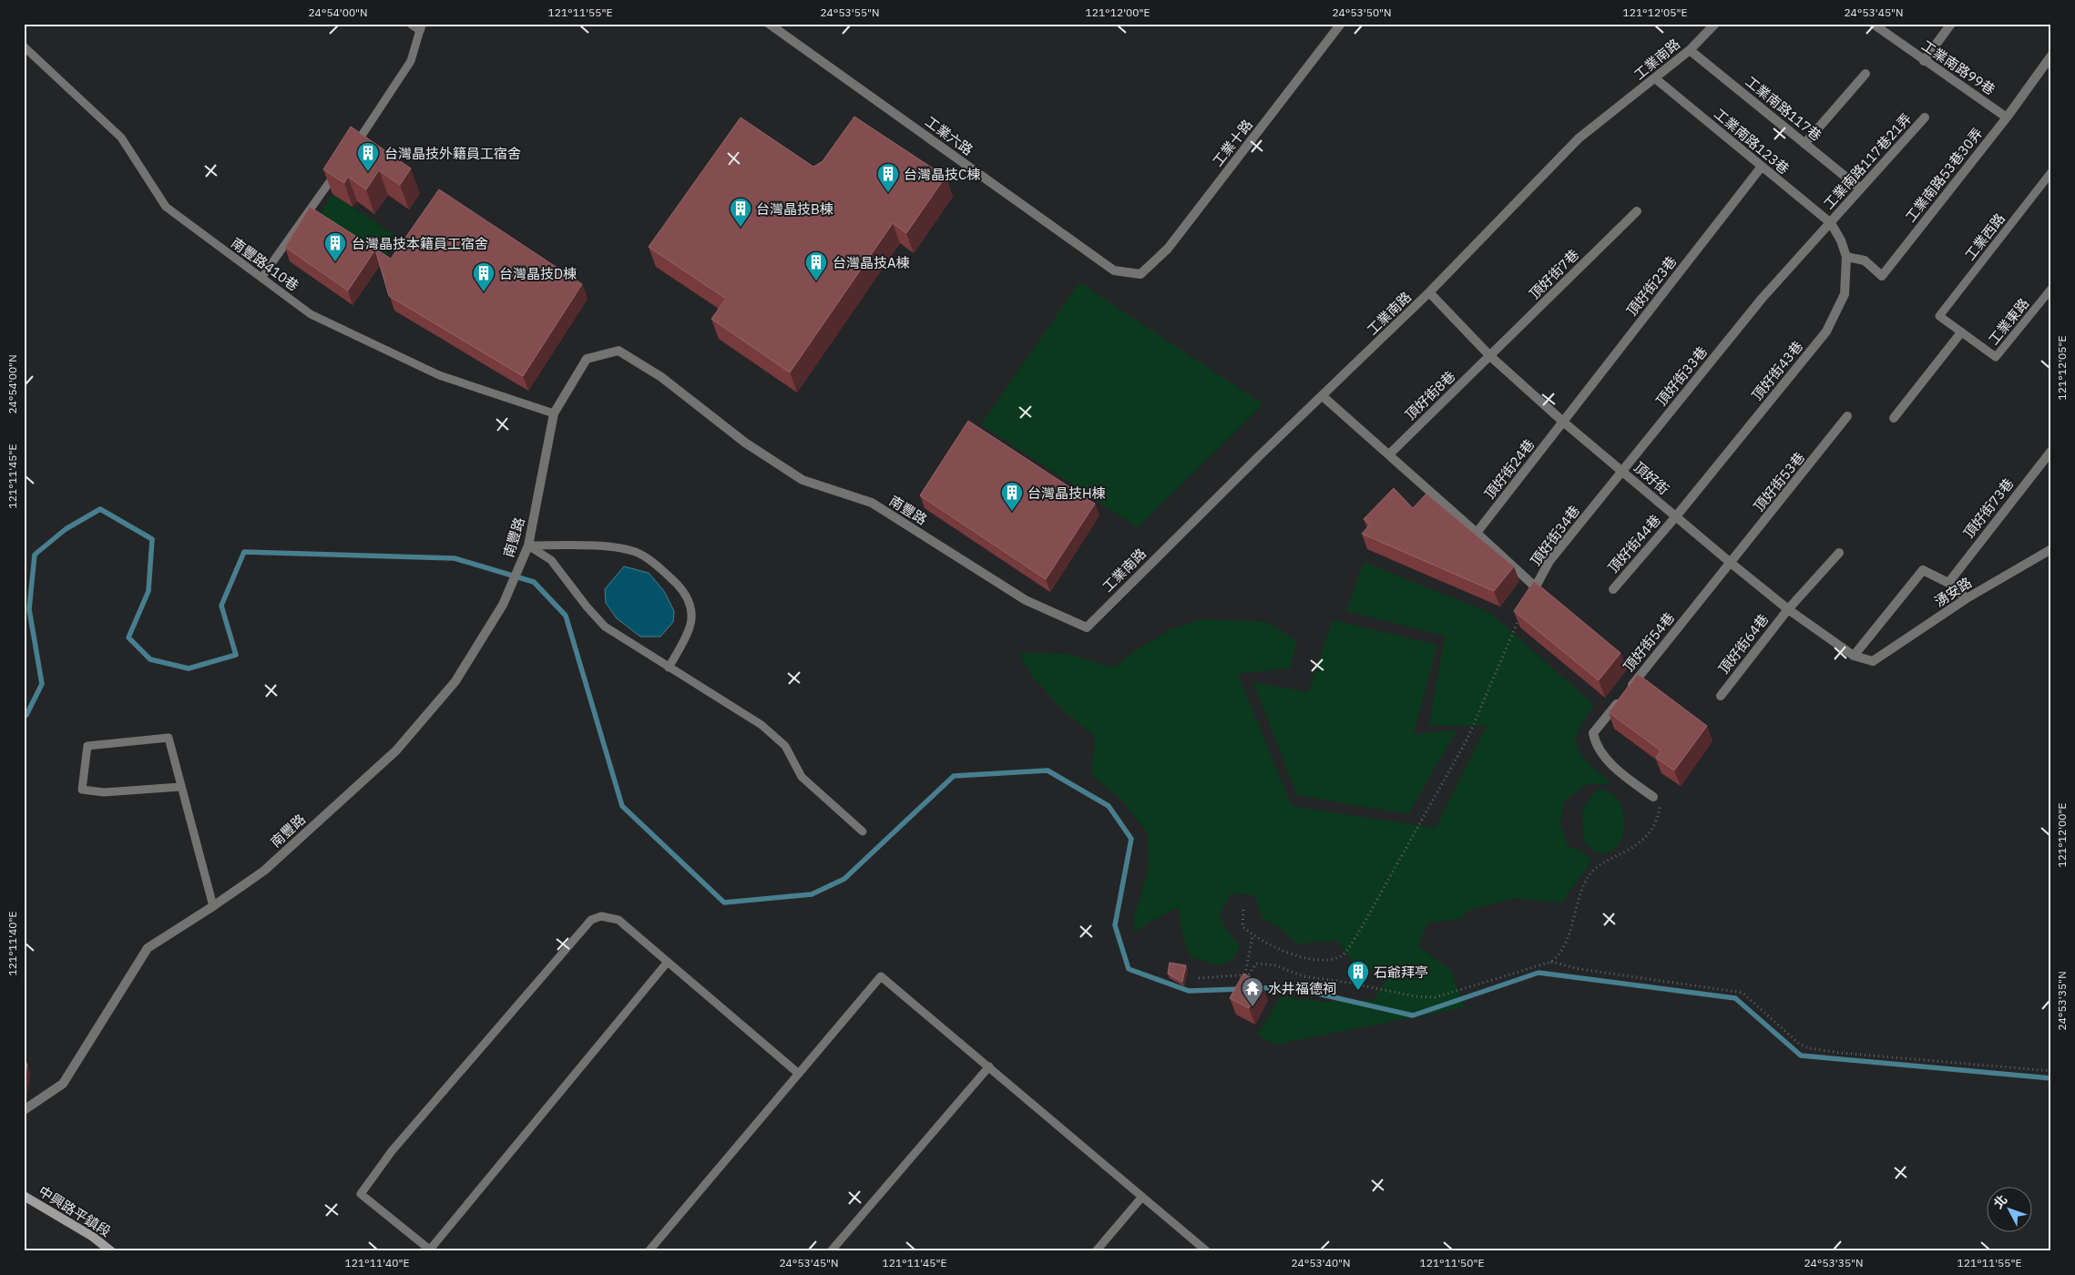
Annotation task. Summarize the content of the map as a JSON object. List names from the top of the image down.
{
  "streets": {
    "street": [
      "工業南路",
      "工業南路99巷",
      "工業南路117巷",
      "工業六路",
      "工業南路123巷",
      "工業十路",
      "工業南路117巷21弄",
      "工業南路53巷30弄",
      "頂好街7巷",
      "頂好街23巷",
      "頂好街43巷",
      "頂好街33巷",
      "頂好街8巷",
      "頂好街24巷",
      "頂好街",
      "頂好街53巷",
      "頂好街73巷",
      "南豐路",
      "頂好街34巷",
      "頂好街44巷",
      "湧安路",
      "頂好街54巷",
      "頂好街64巷",
      "中興路平鎮段"
    ],
    "lane": ["工業西路", "南豐路410巷", "工業東路"]
  },
  "crossings": [
    ["工業南路", "工業南路117巷"],
    ["工業南路", "工業南路123巷"],
    ["工業南路", "頂好街"],
    ["工業南路", "南豐路"],
    ["工業南路99巷", "工業南路53巷30弄"],
    ["工業南路117巷", "工業南路117巷21弄"],
    ["工業六路", "工業十路"],
    ["工業南路123巷", "工業南路117巷21弄"],
    ["工業南路123巷", "頂好街23巷"],
    ["工業南路123巷", "頂好街43巷"],
    ["工業南路117巷21弄", "頂好街43巷"],
    ["工業南路117巷21弄", "頂好街33巷"],
    ["工業南路53巷30弄", "頂好街43巷"],
    ["工業西路", "工業東路"],
    ["南豐路410巷", "南豐路"],
    ["頂好街7巷", "頂好街8巷"],
    ["頂好街7巷", "頂好街"],
    ["頂好街23巷", "頂好街24巷"],
    ["頂好街23巷", "頂好街"],
    ["頂好街43巷", "頂好街"],
    ["頂好街43巷", "頂好街44巷"],
    ["頂好街33巷", "頂好街"],
    ["頂好街33巷", "頂好街34巷"],
    ["頂好街8巷", "頂好街"],
    ["頂好街24巷", "頂好街"],
    ["頂好街", "頂好街53巷"],
    ["頂好街", "頂好街34巷"],
    ["頂好街", "頂好街44巷"],
    ["頂好街", "湧安路"],
    ["頂好街", "頂好街54巷"],
    ["頂好街", "頂好街64巷"],
    ["頂好街53巷", "頂好街54巷"]
  ],
  "places": {
    "building": [
      "台灣晶技外籍員工宿舍",
      "台灣晶技C棟",
      "台灣晶技B棟",
      "台灣晶技本籍員工宿舍",
      "台灣晶技A棟",
      "台灣晶技D棟",
      "台灣晶技H棟",
      "石爺拜亭"
    ],
    "temple": ["水井福德祠"]
  },
  "north": "top left",
  "coordinates": [
    "24°54'00\"N",
    "121°11'55\"E",
    "24°53'55\"N",
    "121°12'00\"E",
    "24°53'50\"N",
    "121°12'05\"E",
    "24°53'45\"N",
    "121°11'45\"E",
    "121°11'40\"E",
    "24°53'35\"N",
    "24°53'40\"N",
    "121°11'50\"E"
  ]
}
